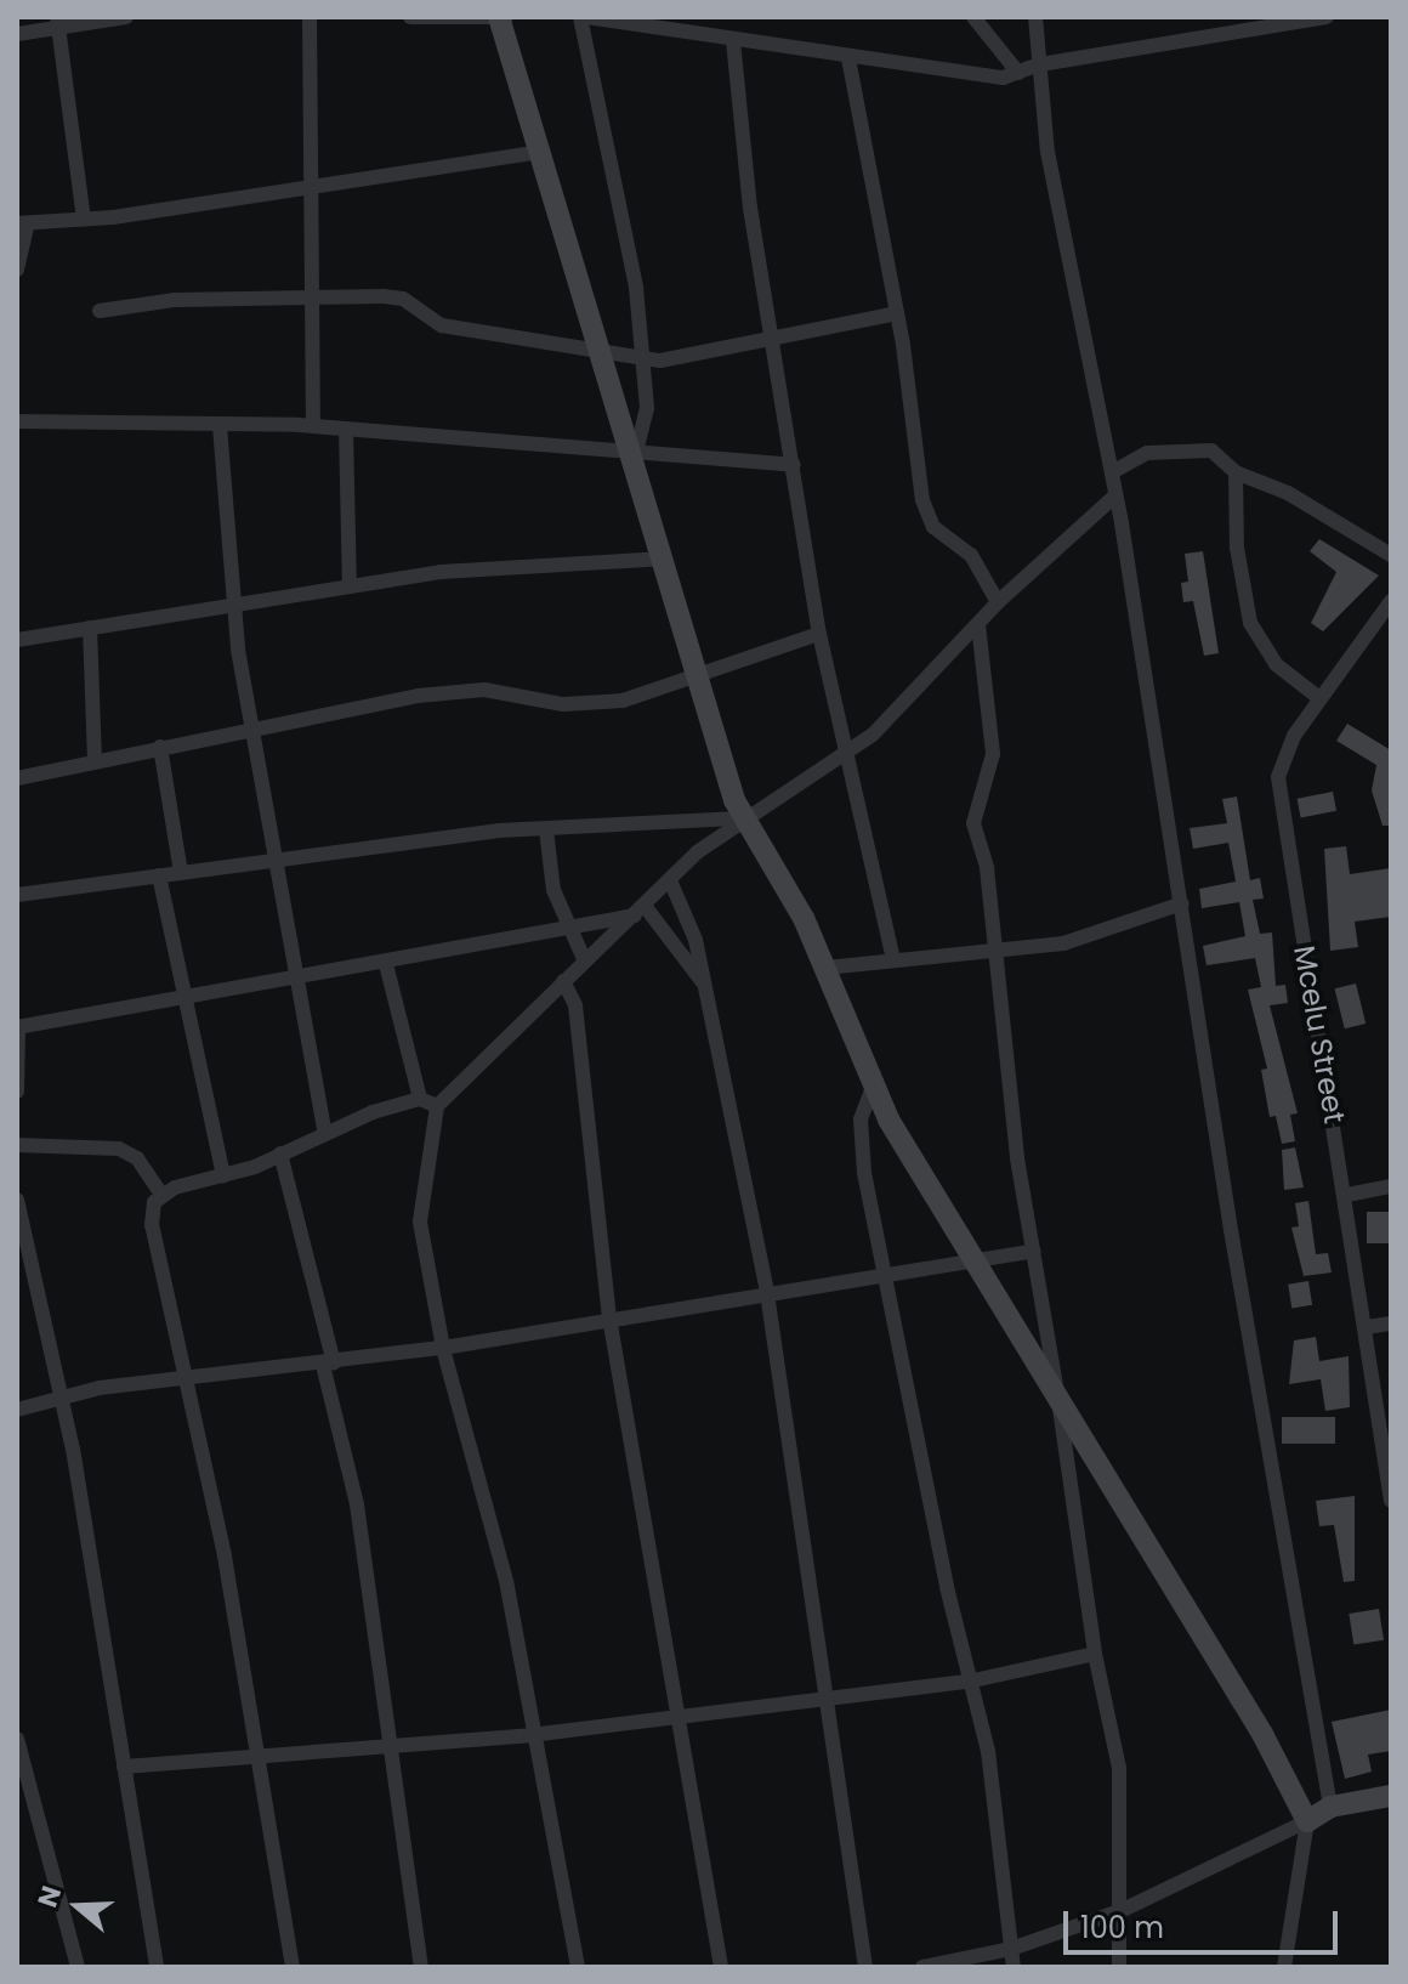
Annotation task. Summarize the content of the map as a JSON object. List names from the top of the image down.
{
  "streets": {
    "street": ["Mcelu Street"]
  },
  "scale_bar": "100 m",
  "north": "left"
}
